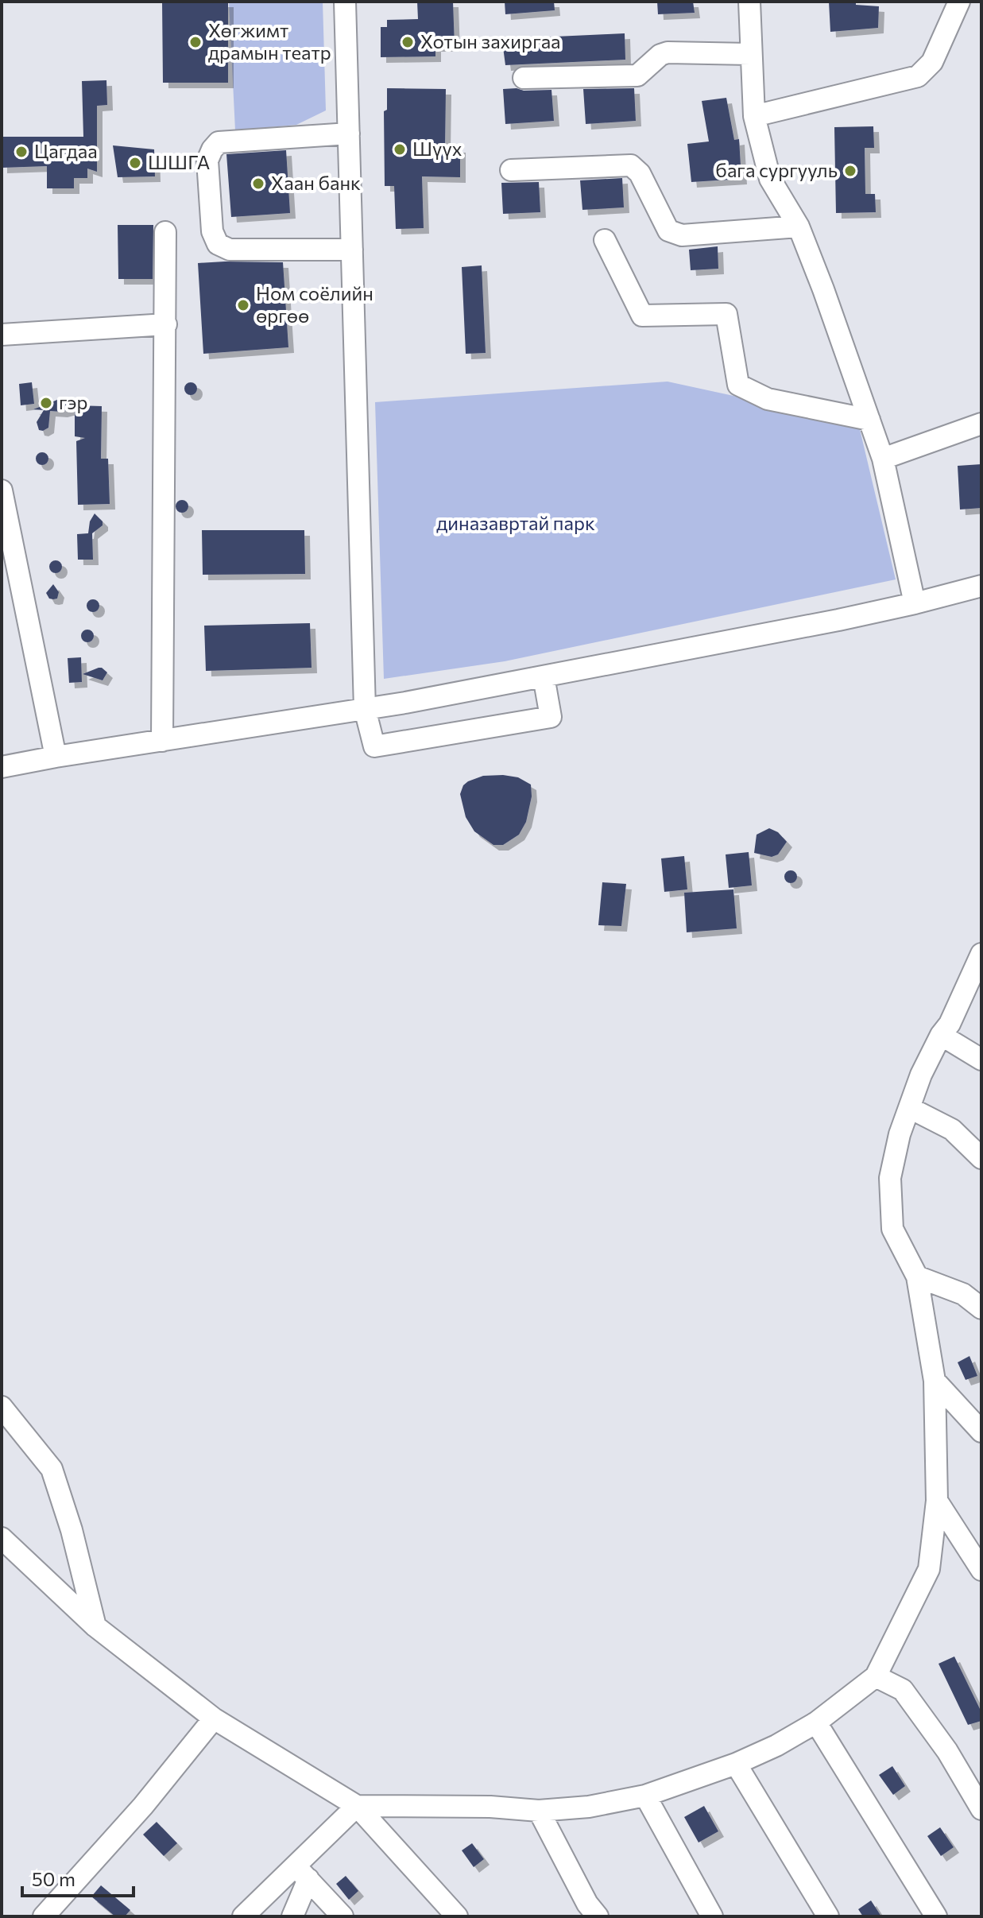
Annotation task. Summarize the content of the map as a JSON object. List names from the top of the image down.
{
  "parks": ["диназавртай парк"],
  "places": [
    "Хөгжимт драмын театр",
    "Хотын захиргаа",
    "Шүүх",
    "Цагдаа",
    "ШШГА",
    "бага сургууль",
    "Хаан банк",
    "Ном соёлийн өргөө",
    "гэр"
  ],
  "scale_bar": "50 m"
}
